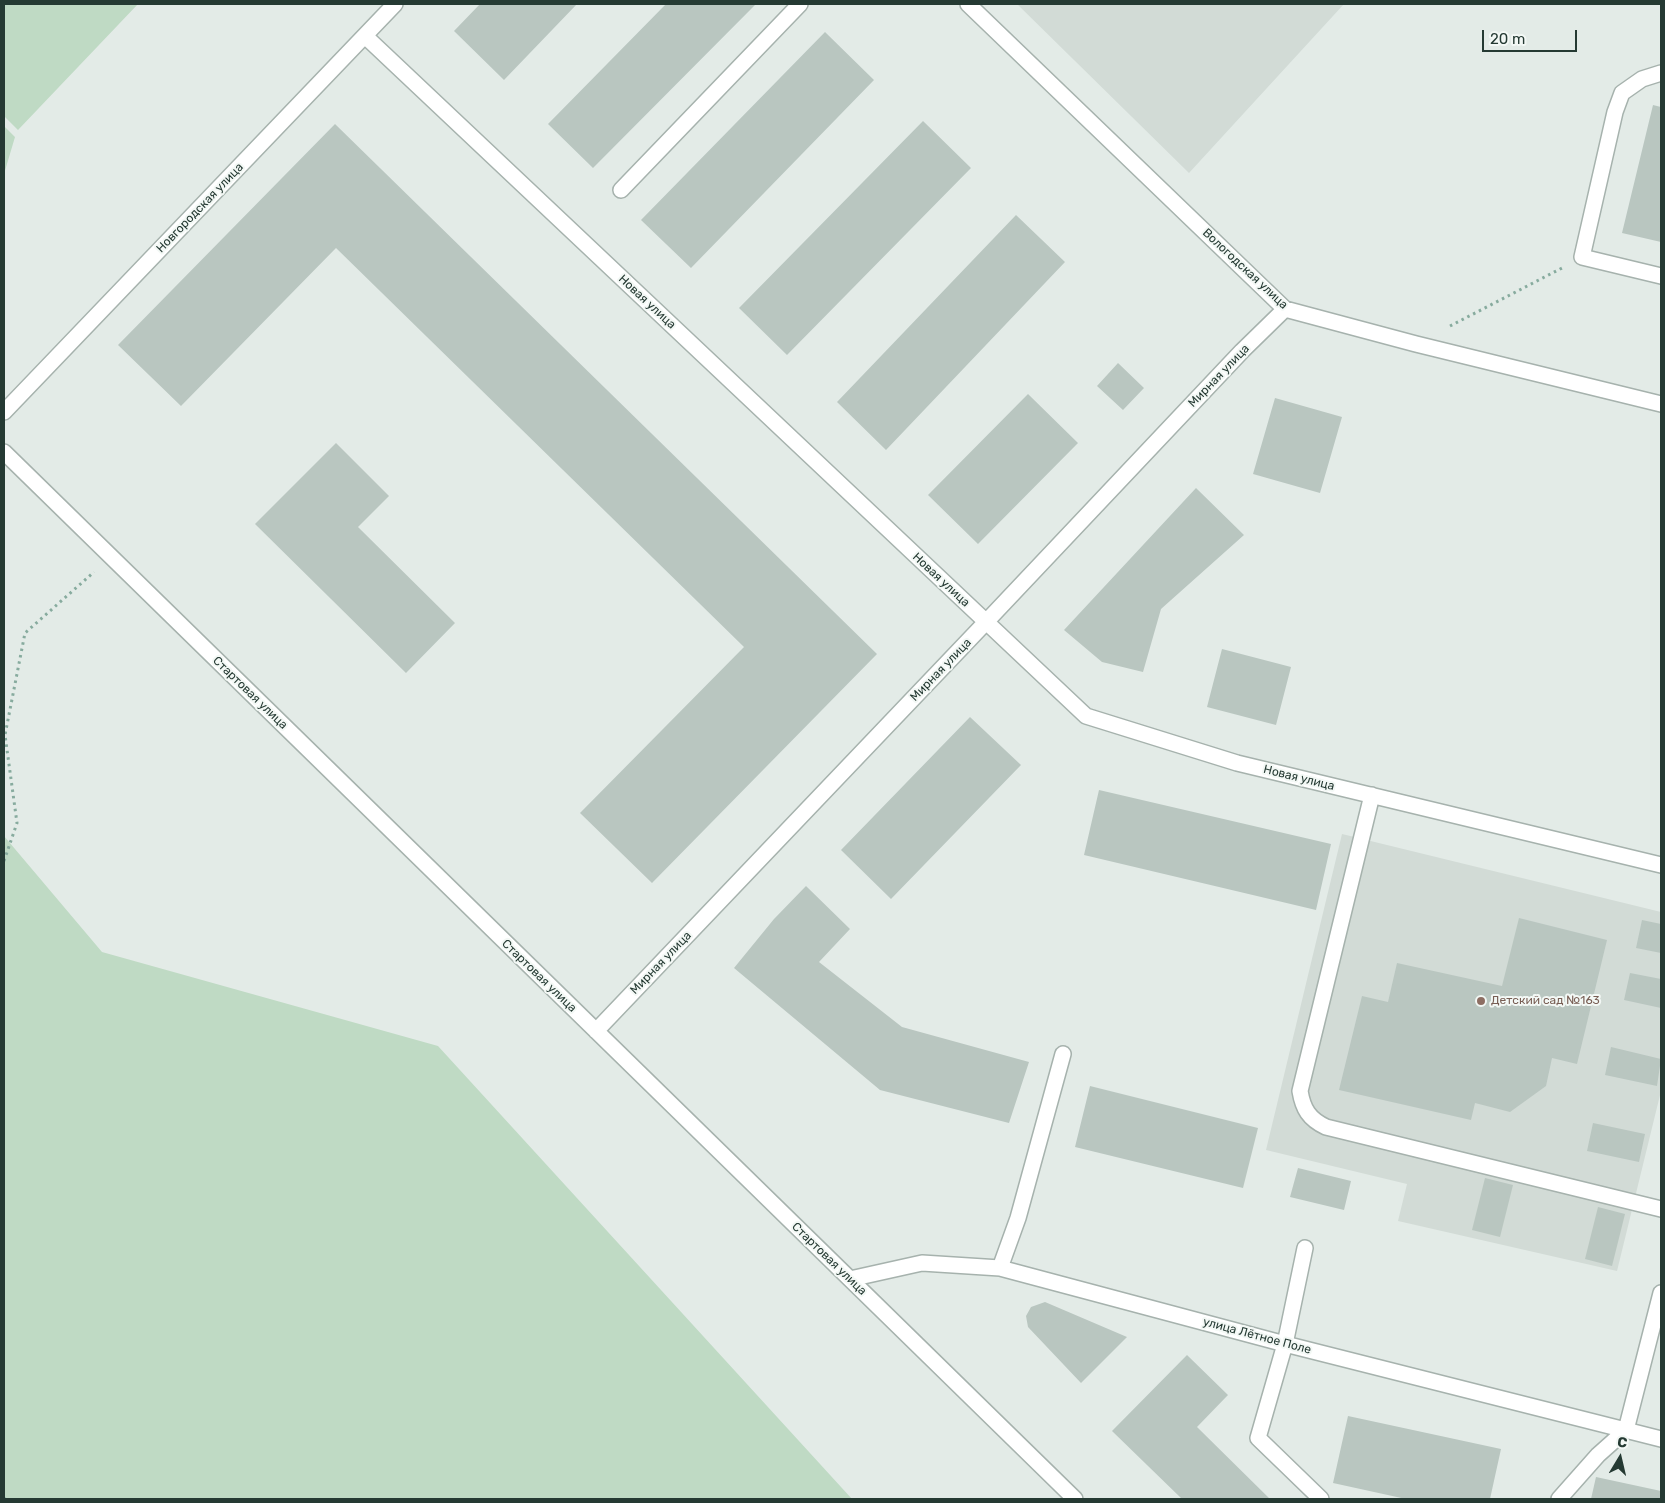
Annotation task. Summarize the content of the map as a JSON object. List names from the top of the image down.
{
  "streets": {
    "street": [
      "Новгородская улица",
      "Вологодская улица",
      "Новая улица",
      "Мирная улица",
      "Стартовая улица",
      "улица Лётное Поле"
    ]
  },
  "crossings": [
    ["Новгородская улица", "Новая улица"],
    ["Вологодская улица", "Мирная улица"],
    ["Новая улица", "Мирная улица"],
    ["Мирная улица", "Стартовая улица"],
    ["Стартовая улица", "улица Лётное Поле"]
  ],
  "places": ["Детский сад №163"],
  "scale_bar": "20 m",
  "north": "top"
}
